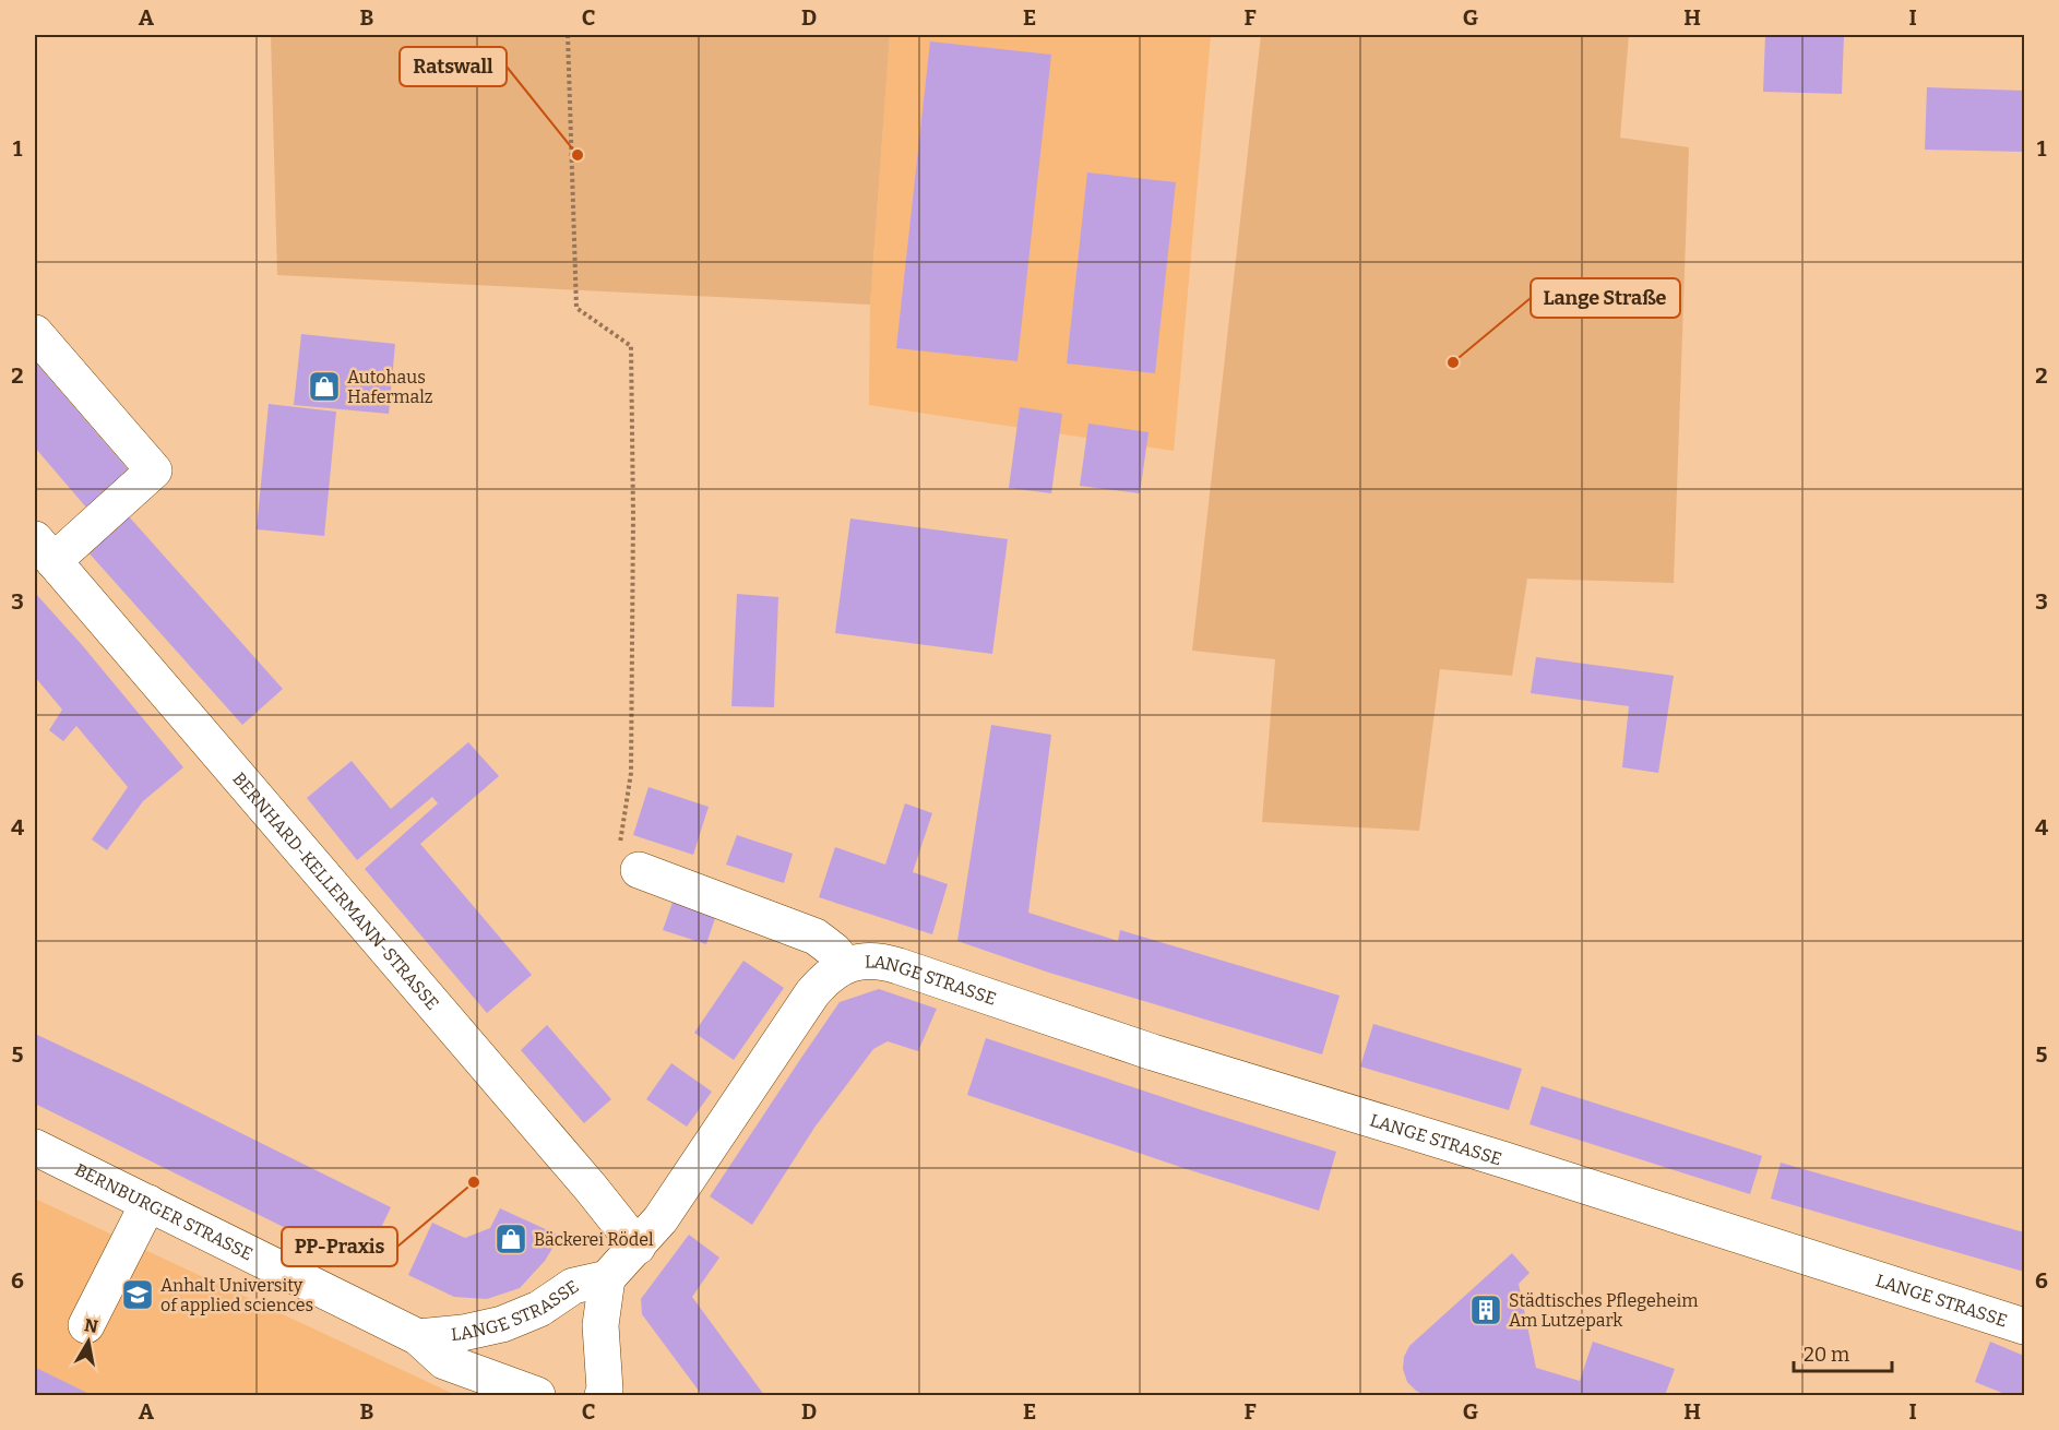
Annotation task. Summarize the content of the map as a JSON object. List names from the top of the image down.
{
  "streets": {
    "main road": ["BERNHARD-KELLERMANN-STRASSE", "LANGE STRASSE", "BERNBURGER STRASSE"]
  },
  "crossings": [
    ["BERNHARD-KELLERMANN-STRASSE", "LANGE STRASSE"],
    ["LANGE STRASSE", "BERNBURGER STRASSE"]
  ],
  "places": {
    "other": ["Ratswall", "Lange Straße", "PP-Praxis"],
    "shop": ["Autohaus Hafermalz", "Bäckerei Rödel"],
    "school or university": ["Anhalt University of applied sciences"],
    "building": ["Städtisches Pflegeheim Am Lutzepark"]
  },
  "scale_bar": "20 m",
  "north": "top",
  "grid": {
    "columns": [
      "A",
      "B",
      "C",
      "D",
      "E",
      "F",
      "G",
      "H",
      "I"
    ],
    "rows": [
      "1",
      "2",
      "3",
      "4",
      "5",
      "6"
    ]
  }
}
